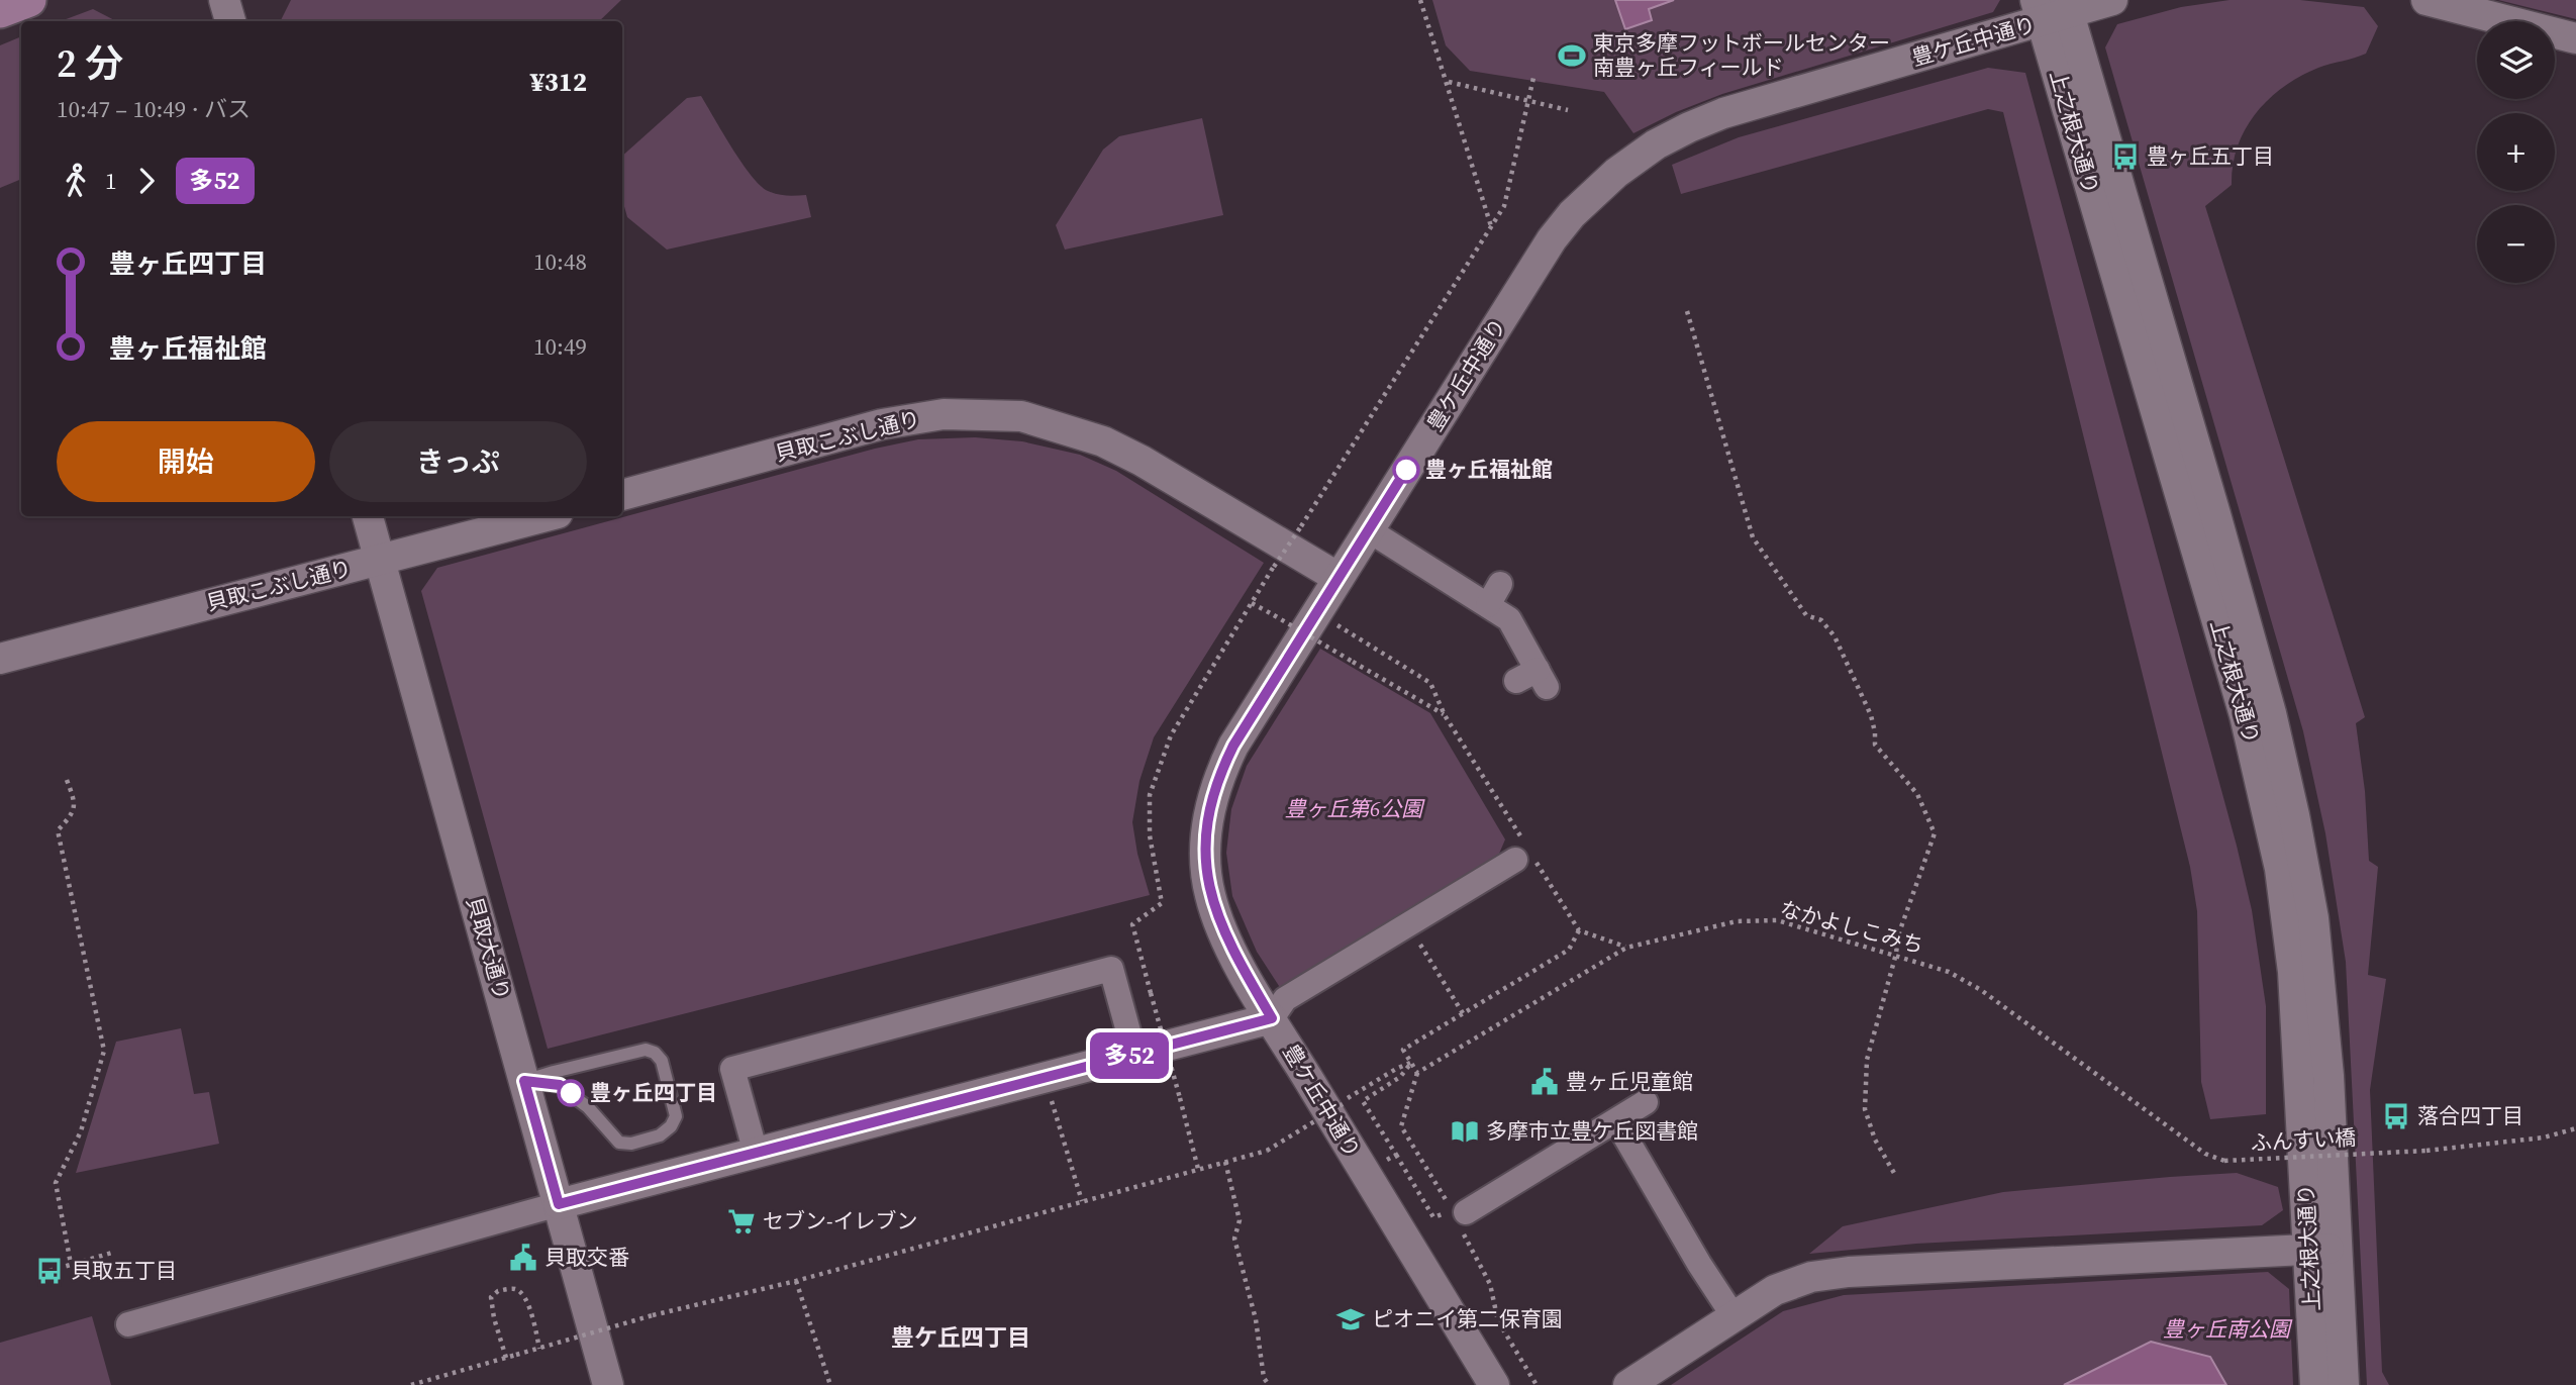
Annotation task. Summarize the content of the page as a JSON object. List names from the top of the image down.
{
  "streets": {
    "street": [
      "豊ケ丘中通り",
      "上之根大通り",
      "貝取こぶし通り",
      "貝取大通り"
    ],
    "path": ["なかよしこみち", "ふんすい橋"]
  },
  "crossings": [
    ["豊ケ丘中通り", "上之根大通り"],
    ["豊ケ丘中通り", "貝取こぶし通り"],
    ["貝取こぶし通り", "貝取大通り"],
    ["なかよしこみち", "ふんすい橋"]
  ],
  "districts": ["豊ケ丘四丁目"],
  "parks": ["豊ヶ丘第6公園", "豊ヶ丘南公園"],
  "places": {
    "sports": ["東京多摩フットボールセンター 南豊ヶ丘フィールド"],
    "bus stop": ["豊ヶ丘五丁目", "落合四丁目", "貝取五丁目"],
    "other": ["豊ヶ丘福祉館", "豊ヶ丘四丁目"],
    "public building": ["豊ヶ丘児童館", "貝取交番"],
    "library": ["多摩市立豊ケ丘図書館"],
    "supermarket": ["セブン-イレブン"],
    "school or university": ["ピオニイ第二保育園"]
  },
  "lines": ["bus line 多52"],
  "page": {
    "on_map": "多52",
    "map_buttons": ["+", "−"],
    "heading": ["2 分", "10:47 – 10:49 · バス", "¥312"],
    "legs": ["1", "多52"],
    "list": [
      {
        "name": "豊ヶ丘四丁目",
        "value": "10:48"
      },
      {
        "name": "豊ヶ丘福祉館",
        "value": "10:49"
      }
    ],
    "buttons": ["開始", "きっぷ"]
  }
}
